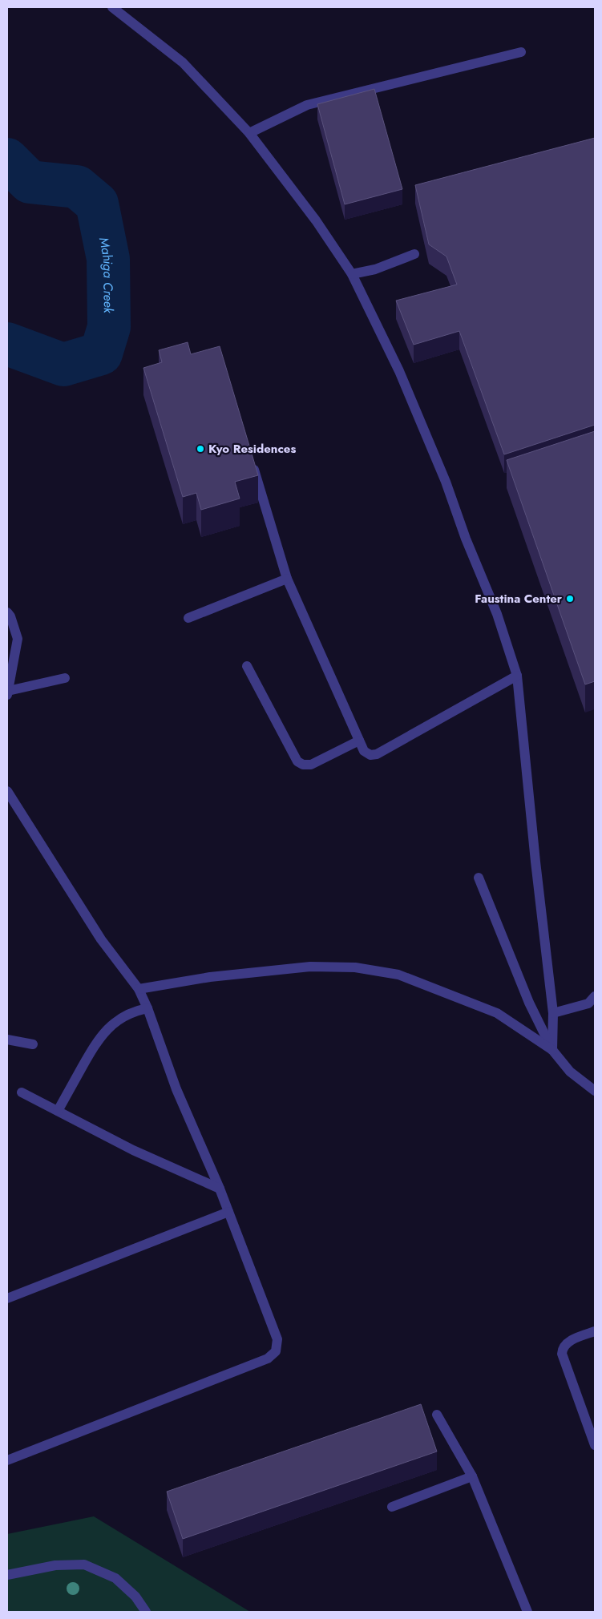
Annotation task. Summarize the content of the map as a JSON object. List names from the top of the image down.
{
  "water": ["Mahiga Creek"],
  "places": ["Kyo Residences", "Faustina Center"]
}
